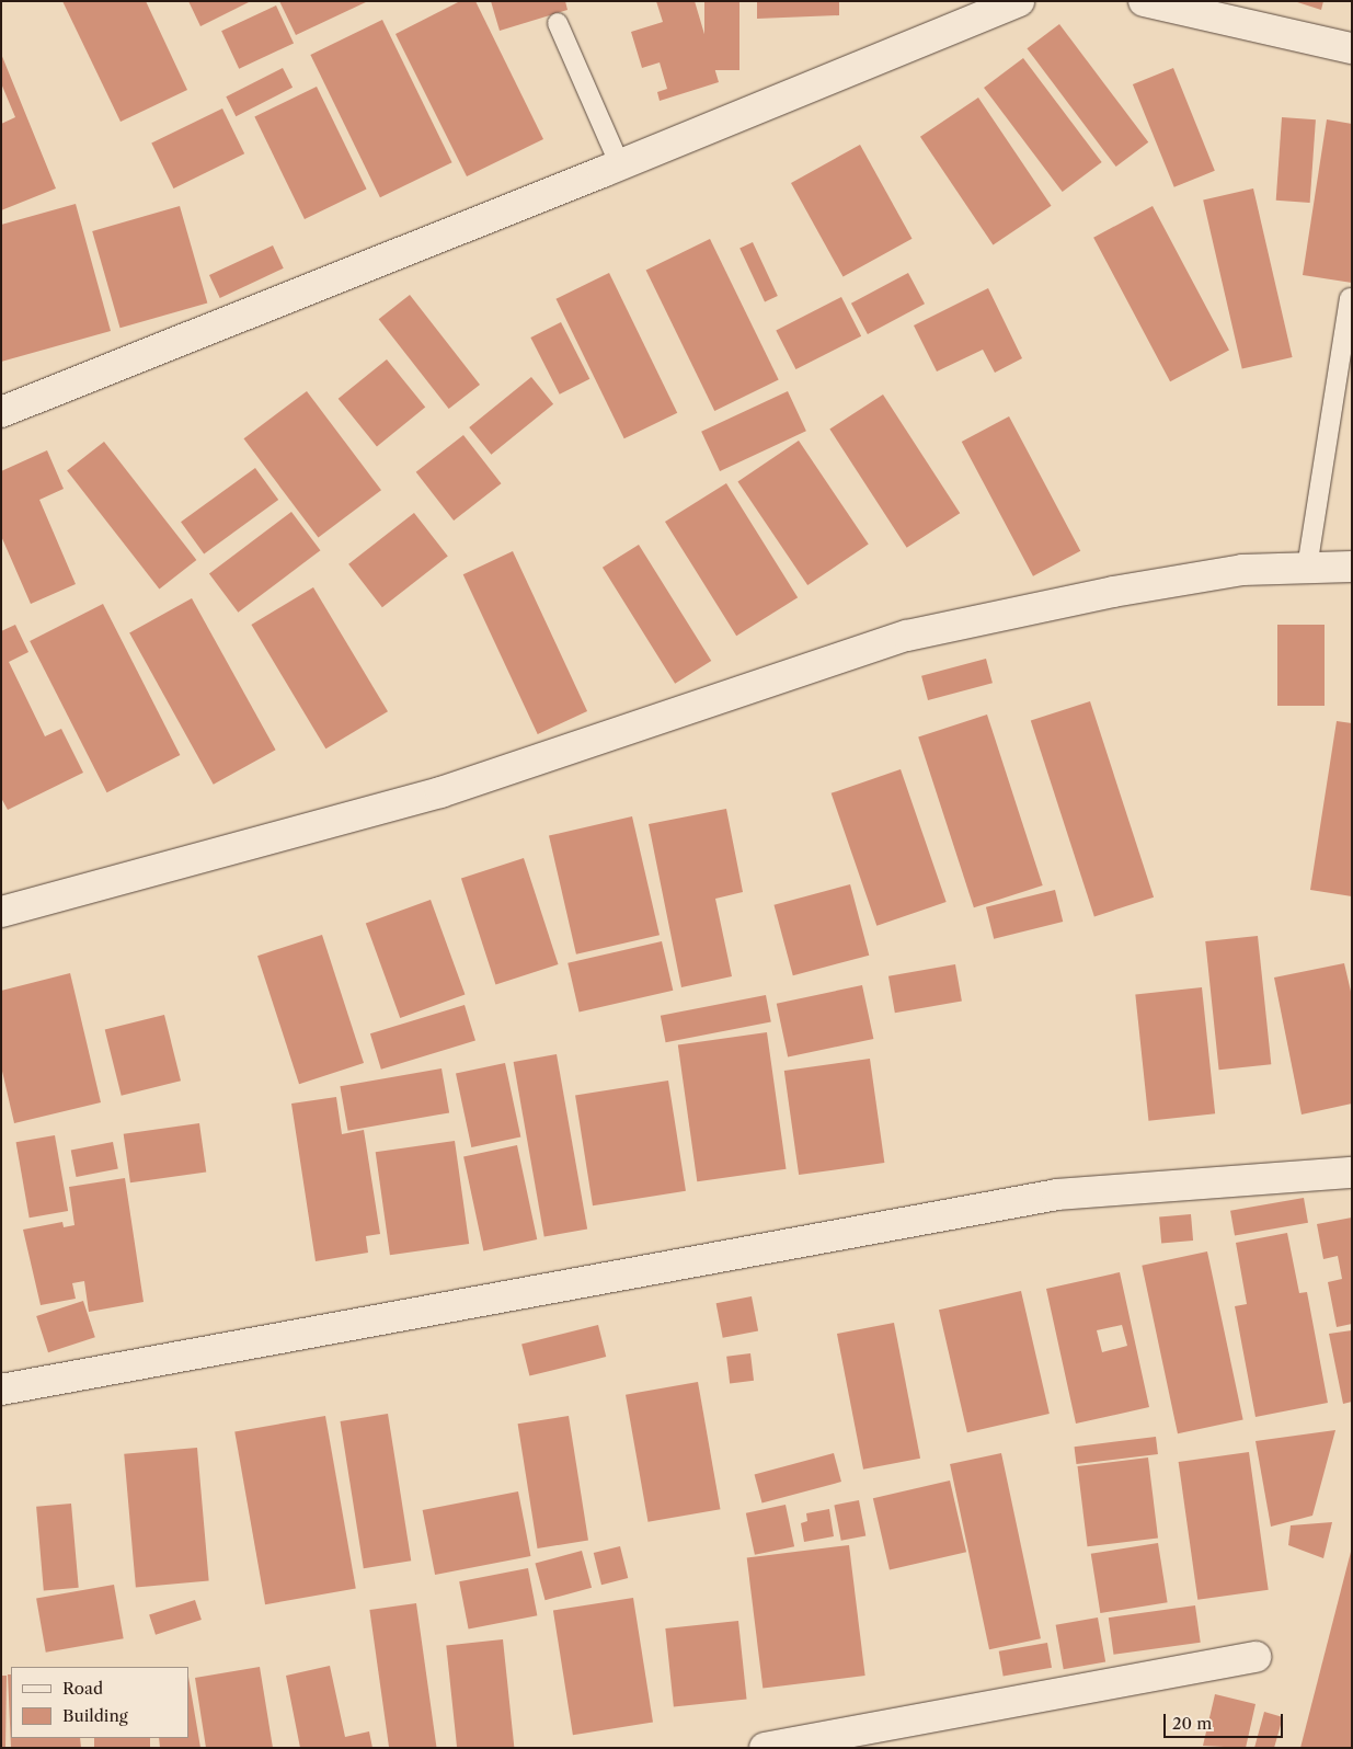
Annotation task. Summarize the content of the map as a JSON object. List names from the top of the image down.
{
  "legend": ["Road", "Building"],
  "scale_bar": "20 m"
}
